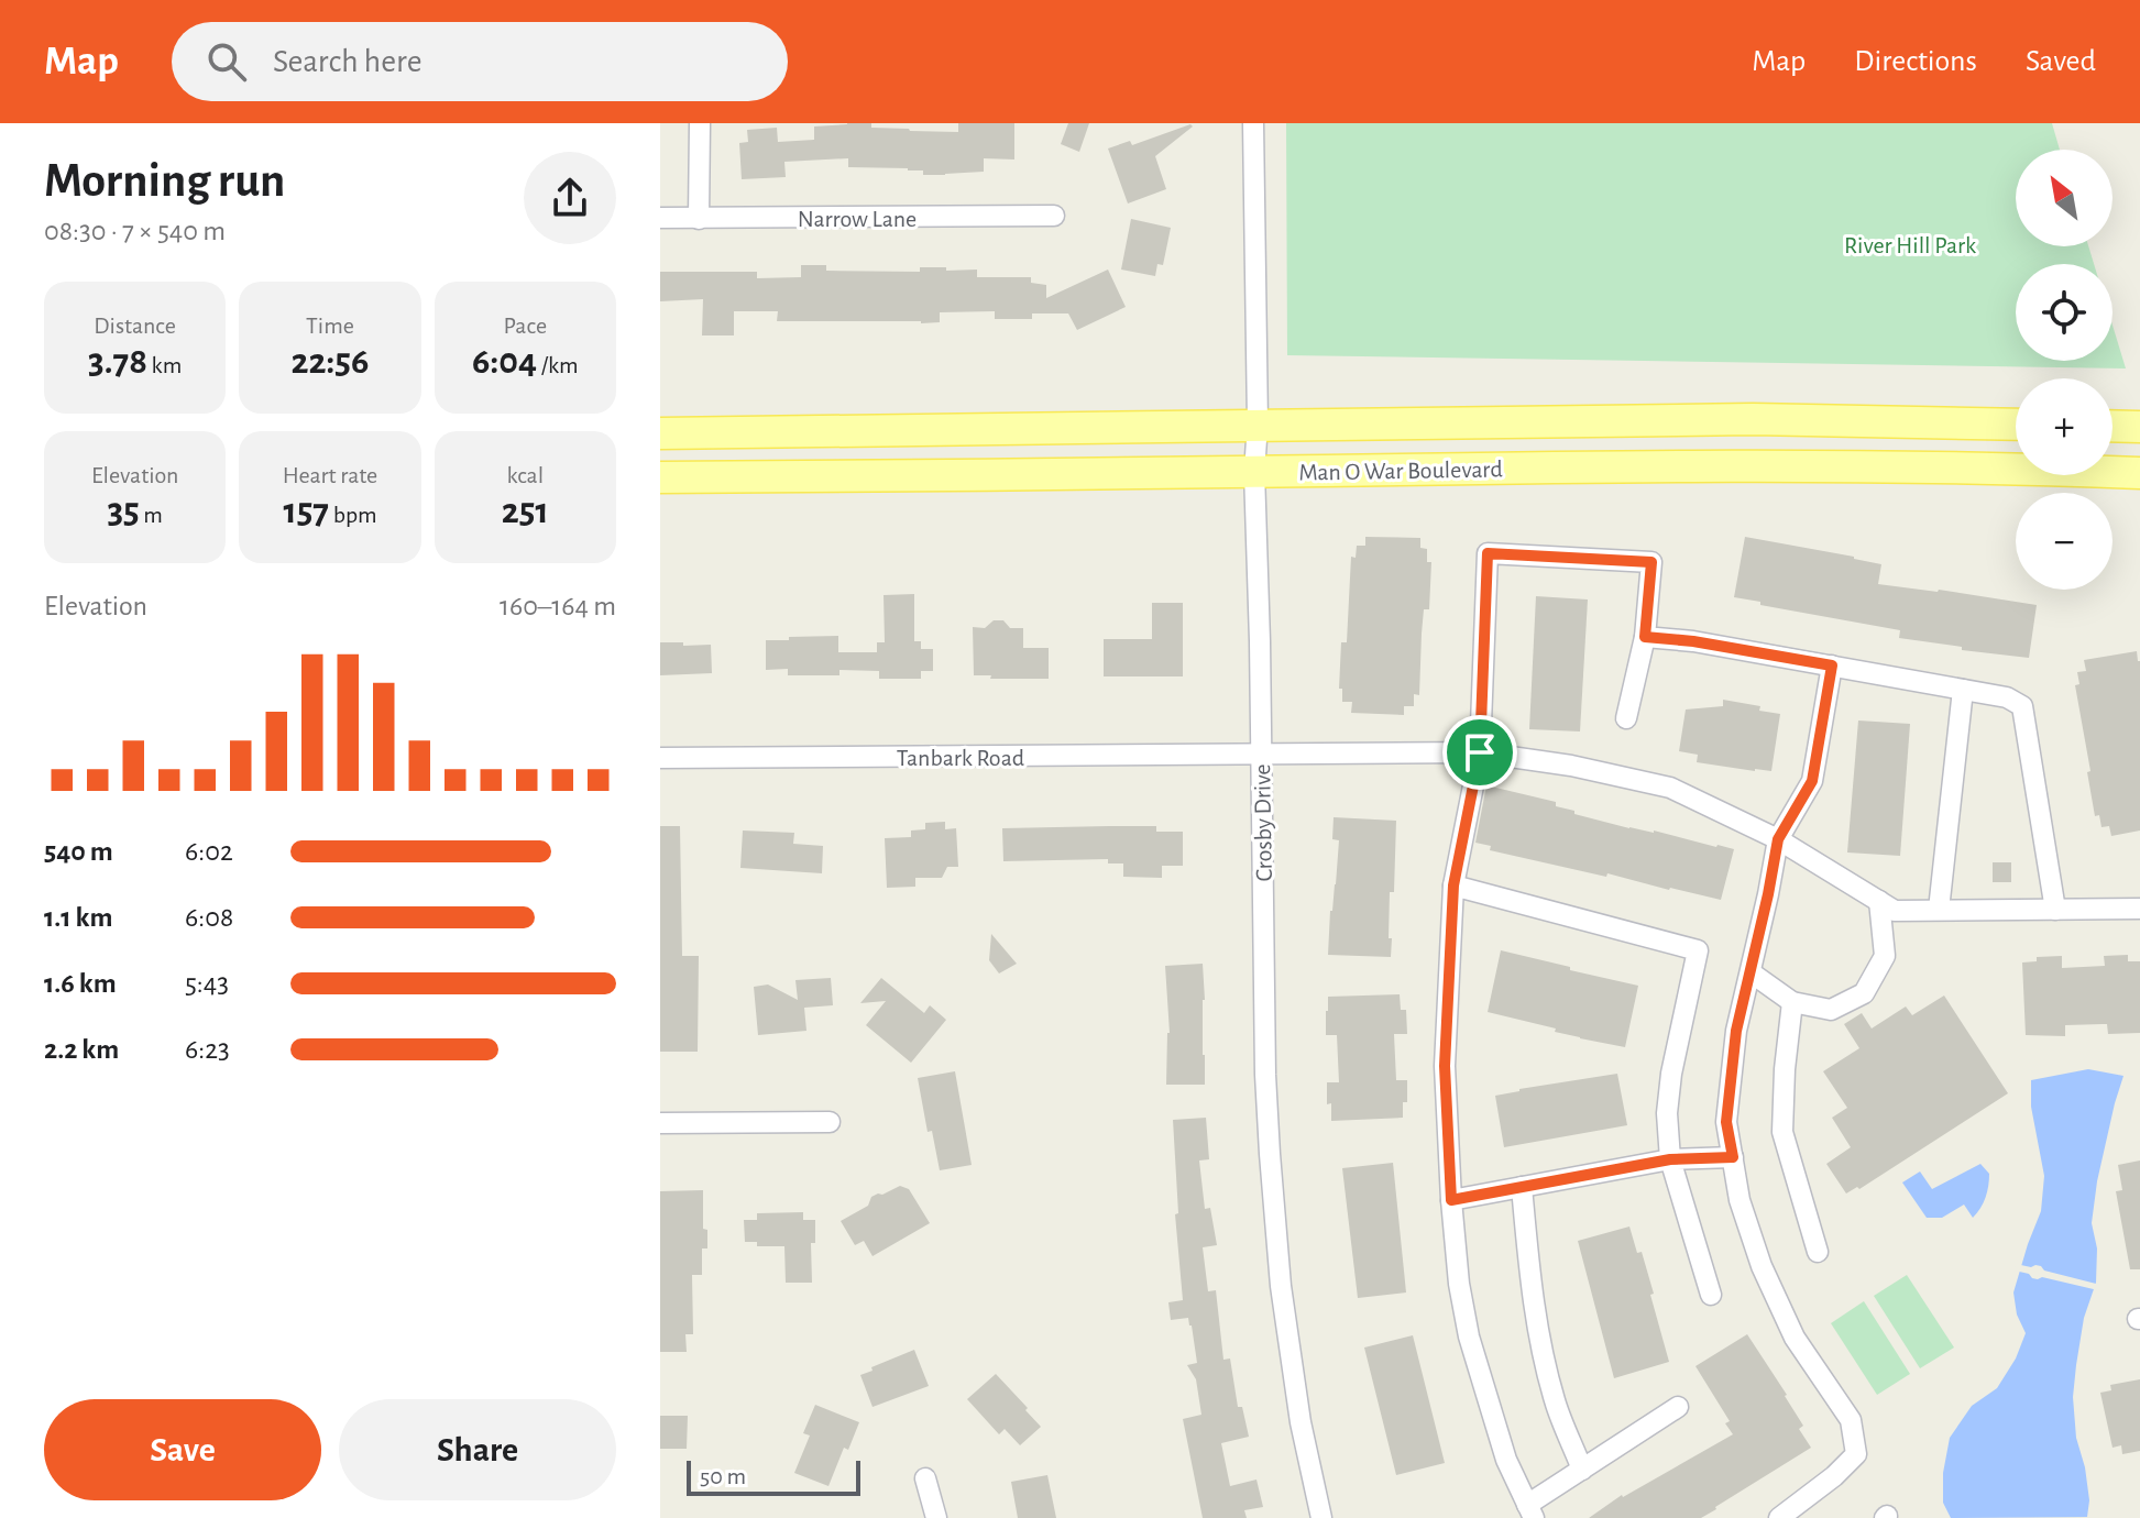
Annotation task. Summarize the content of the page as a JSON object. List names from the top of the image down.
{
  "streets": {
    "main road": ["Man O War Boulevard"],
    "street": ["Narrow Lane", "Tanbark Road", "Crosby Drive"]
  },
  "crossings": [
    ["Man O War Boulevard", "Crosby Drive"],
    ["Tanbark Road", "Crosby Drive"]
  ],
  "parks": ["River Hill Park"],
  "scale_bar": "50 m",
  "north": "top left",
  "page": {
    "header": "Map",
    "search": "Search here",
    "nav": ["Map", "Directions", "Saved"],
    "heading": ["Morning run", "08:30 · 7 × 540 m"],
    "map_buttons": ["+", "−"],
    "stats": [
      ["Distance", "3.78 km"],
      ["Time", "22:56"],
      ["Pace", "6:04 /km"],
      ["Elevation", "35 m"],
      ["Heart rate", "157 bpm"],
      ["kcal", "251"]
    ],
    "chart": ["Elevation", "160–164 m"],
    "list": [
      {
        "name": "540 m",
        "note": "6:02"
      },
      {
        "name": "1.1 km",
        "note": "6:08"
      },
      {
        "name": "1.6 km",
        "note": "5:43"
      },
      {
        "name": "2.2 km",
        "note": "6:23"
      }
    ],
    "buttons": ["Save", "Share"],
    "scale": "50 m"
  }
}
